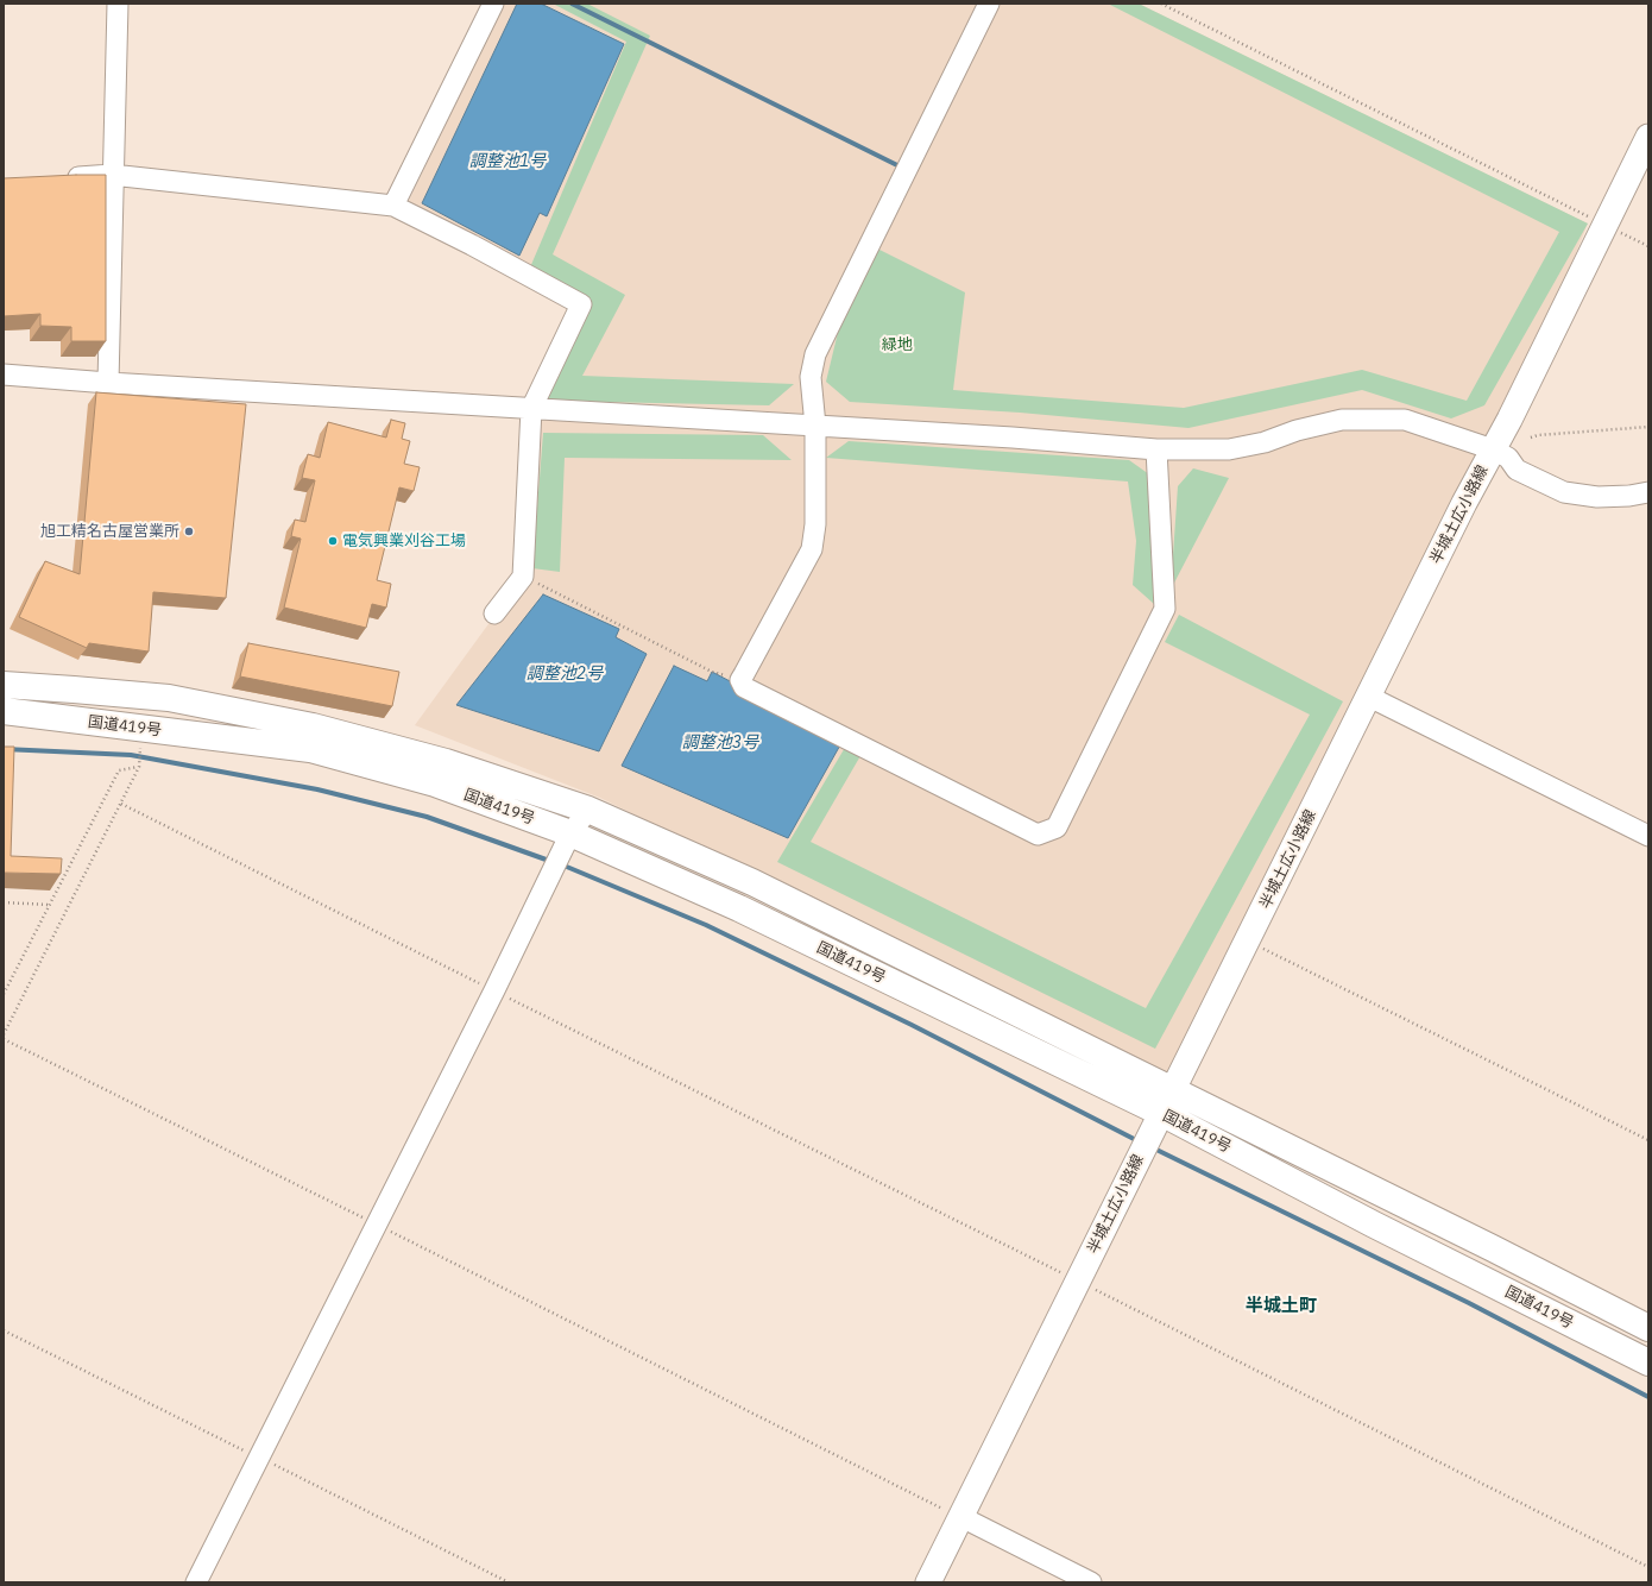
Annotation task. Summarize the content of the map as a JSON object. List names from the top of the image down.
{
  "streets": {
    "highway": ["国道419号"],
    "main road": ["半城土広小路線"]
  },
  "crossings": [
    ["半城土広小路線", "国道419号"]
  ],
  "districts": ["半城土町"],
  "water": ["調整池1号", "調整池2号", "調整池3号"],
  "parks": ["緑地"],
  "places": ["旭工精名古屋営業所", "電気興業刈谷工場"]
}
